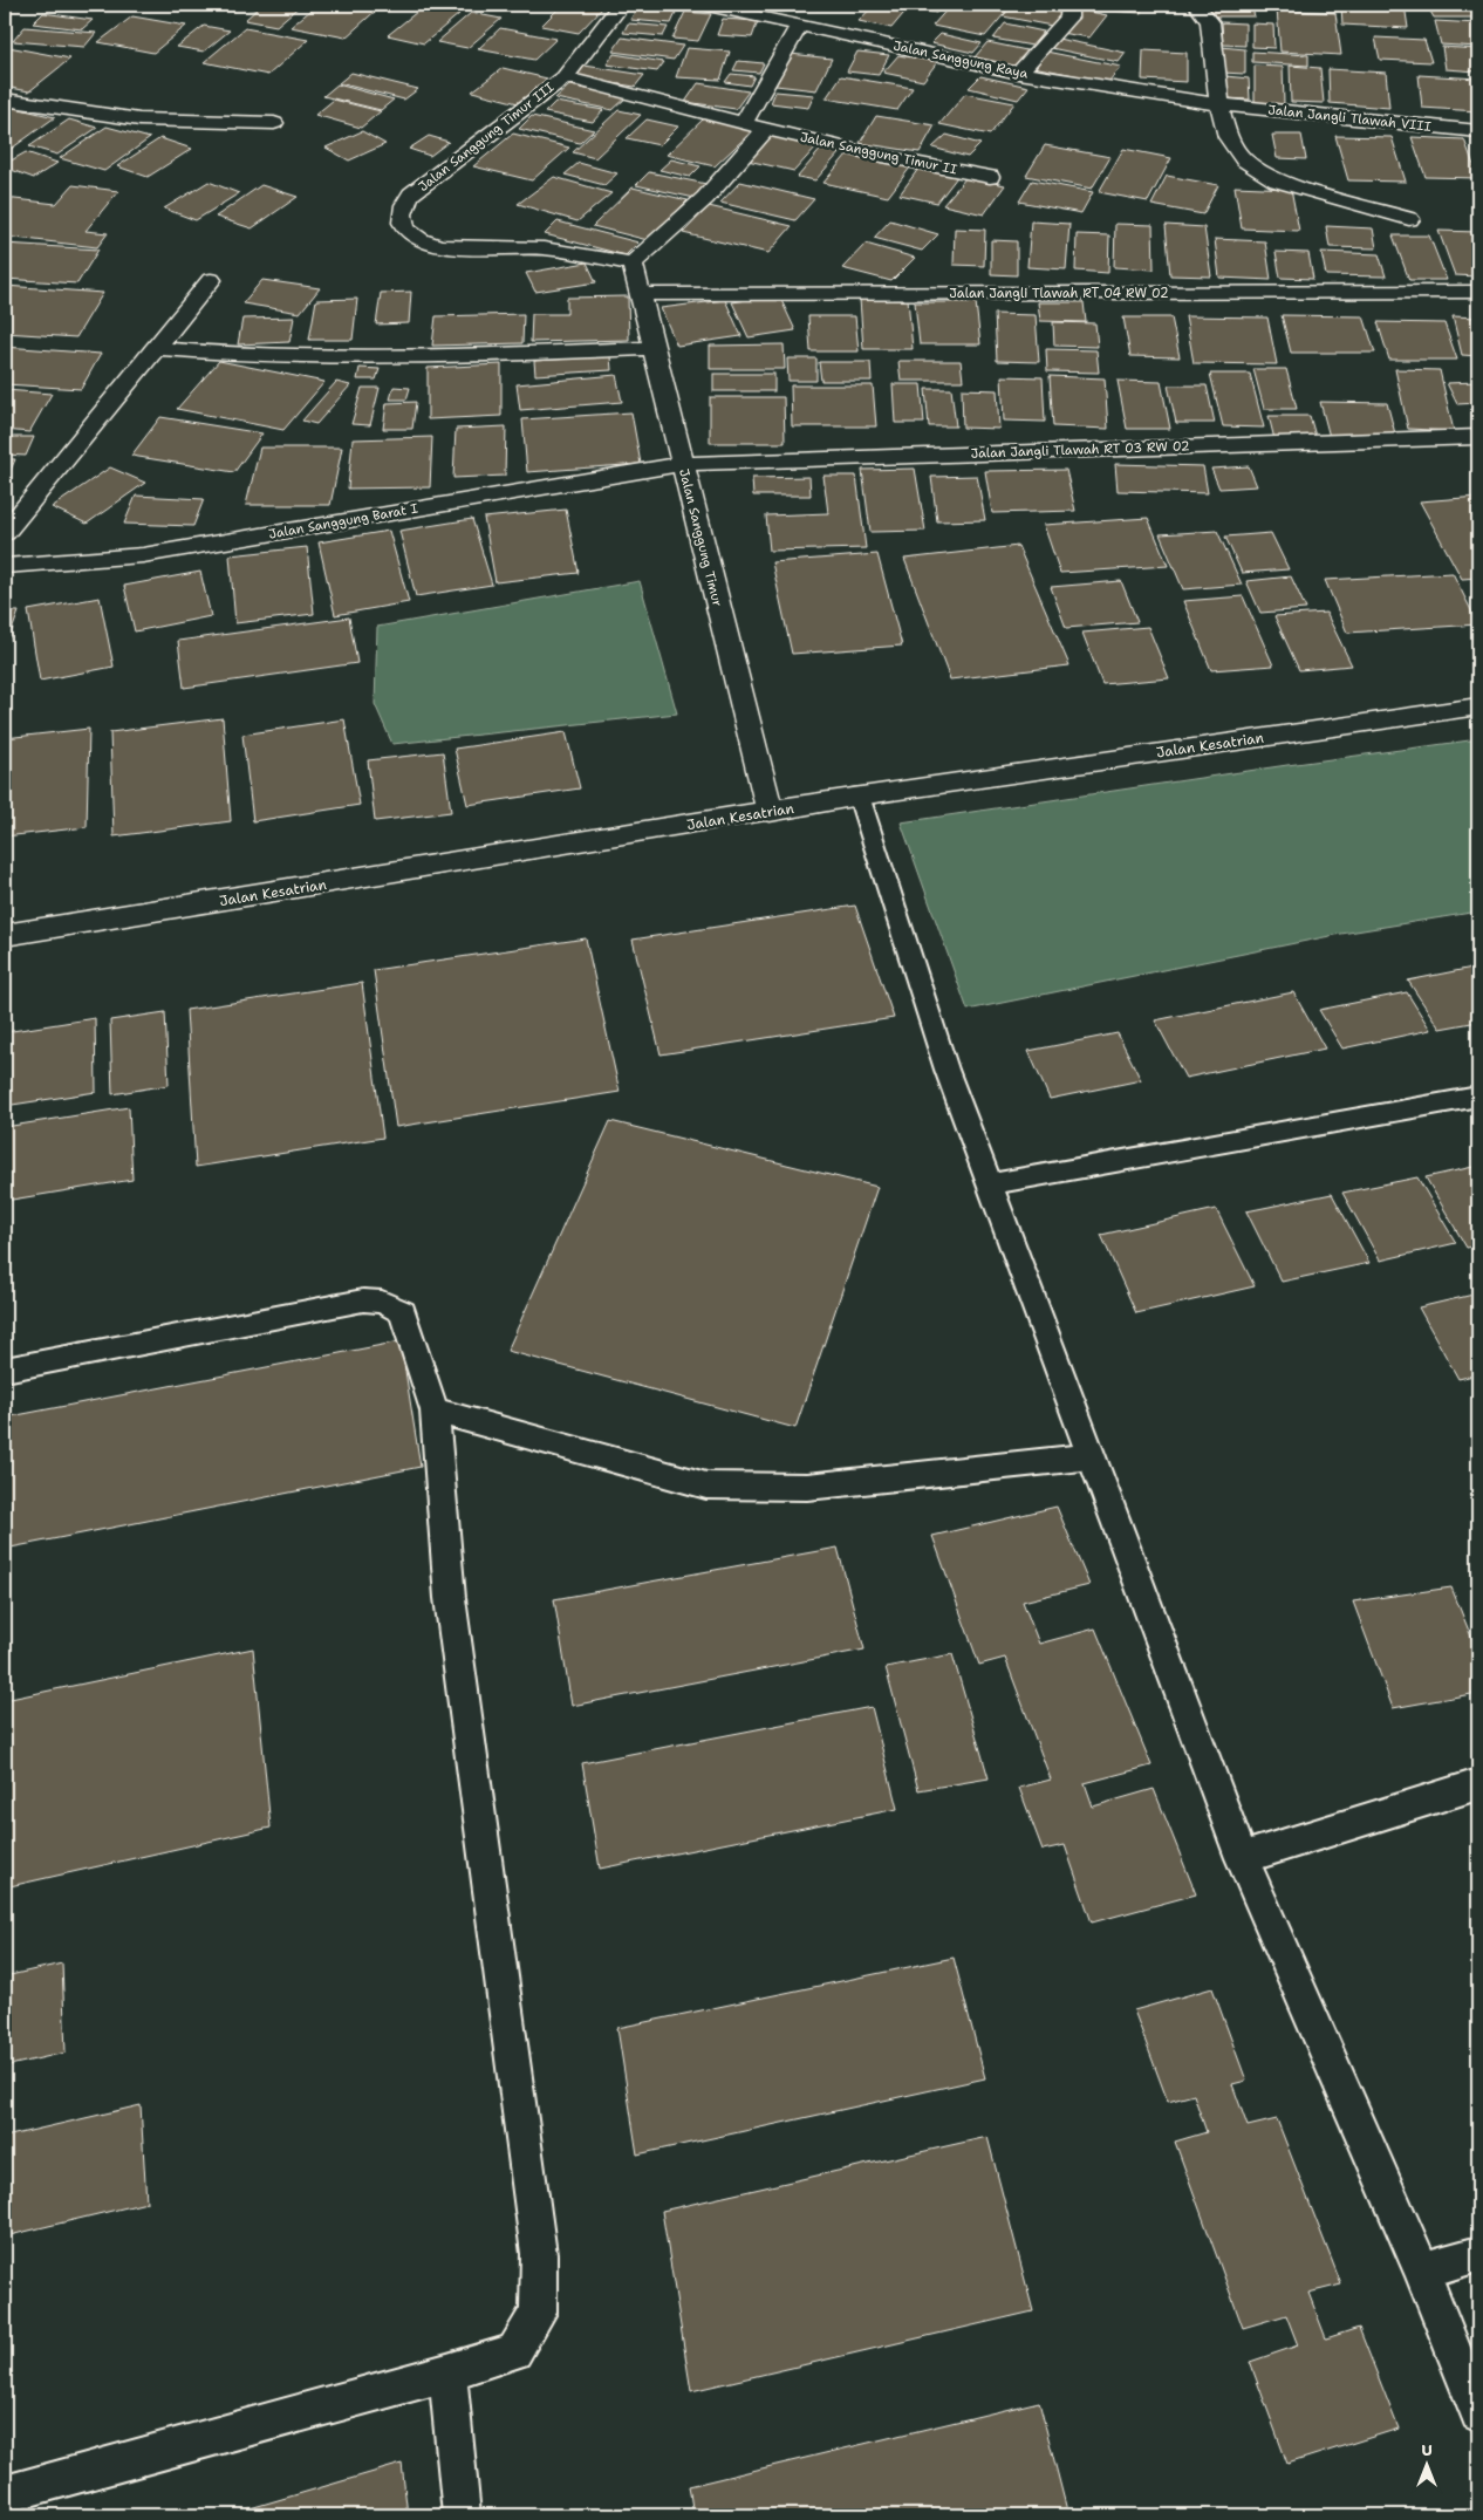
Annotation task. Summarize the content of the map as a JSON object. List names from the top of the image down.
{
  "streets": {
    "street": [
      "Jalan Sanggung Raya",
      "Jalan Jangli Tlawah VIII",
      "Jalan Sanggung Timur III",
      "Jalan Sanggung Timur II",
      "Jalan Jangli Tlawah RT 04 RW 02",
      "Jalan Jangli Tlawah RT 03 RW 02",
      "Jalan Sanggung Barat I",
      "Jalan Sanggung Timur",
      "Jalan Kesatrian"
    ]
  },
  "crossings": [
    ["Jalan Sanggung Raya", "Jalan Jangli Tlawah VIII"],
    ["Jalan Sanggung Timur III", "Jalan Sanggung Timur II"],
    ["Jalan Sanggung Timur III", "Jalan Sanggung Timur"],
    ["Jalan Jangli Tlawah RT 04 RW 02", "Jalan Sanggung Timur"],
    ["Jalan Jangli Tlawah RT 03 RW 02", "Jalan Sanggung Barat I"],
    ["Jalan Jangli Tlawah RT 03 RW 02", "Jalan Sanggung Timur"],
    ["Jalan Sanggung Barat I", "Jalan Sanggung Timur"],
    ["Jalan Sanggung Timur", "Jalan Kesatrian"]
  ],
  "north": "top"
}
